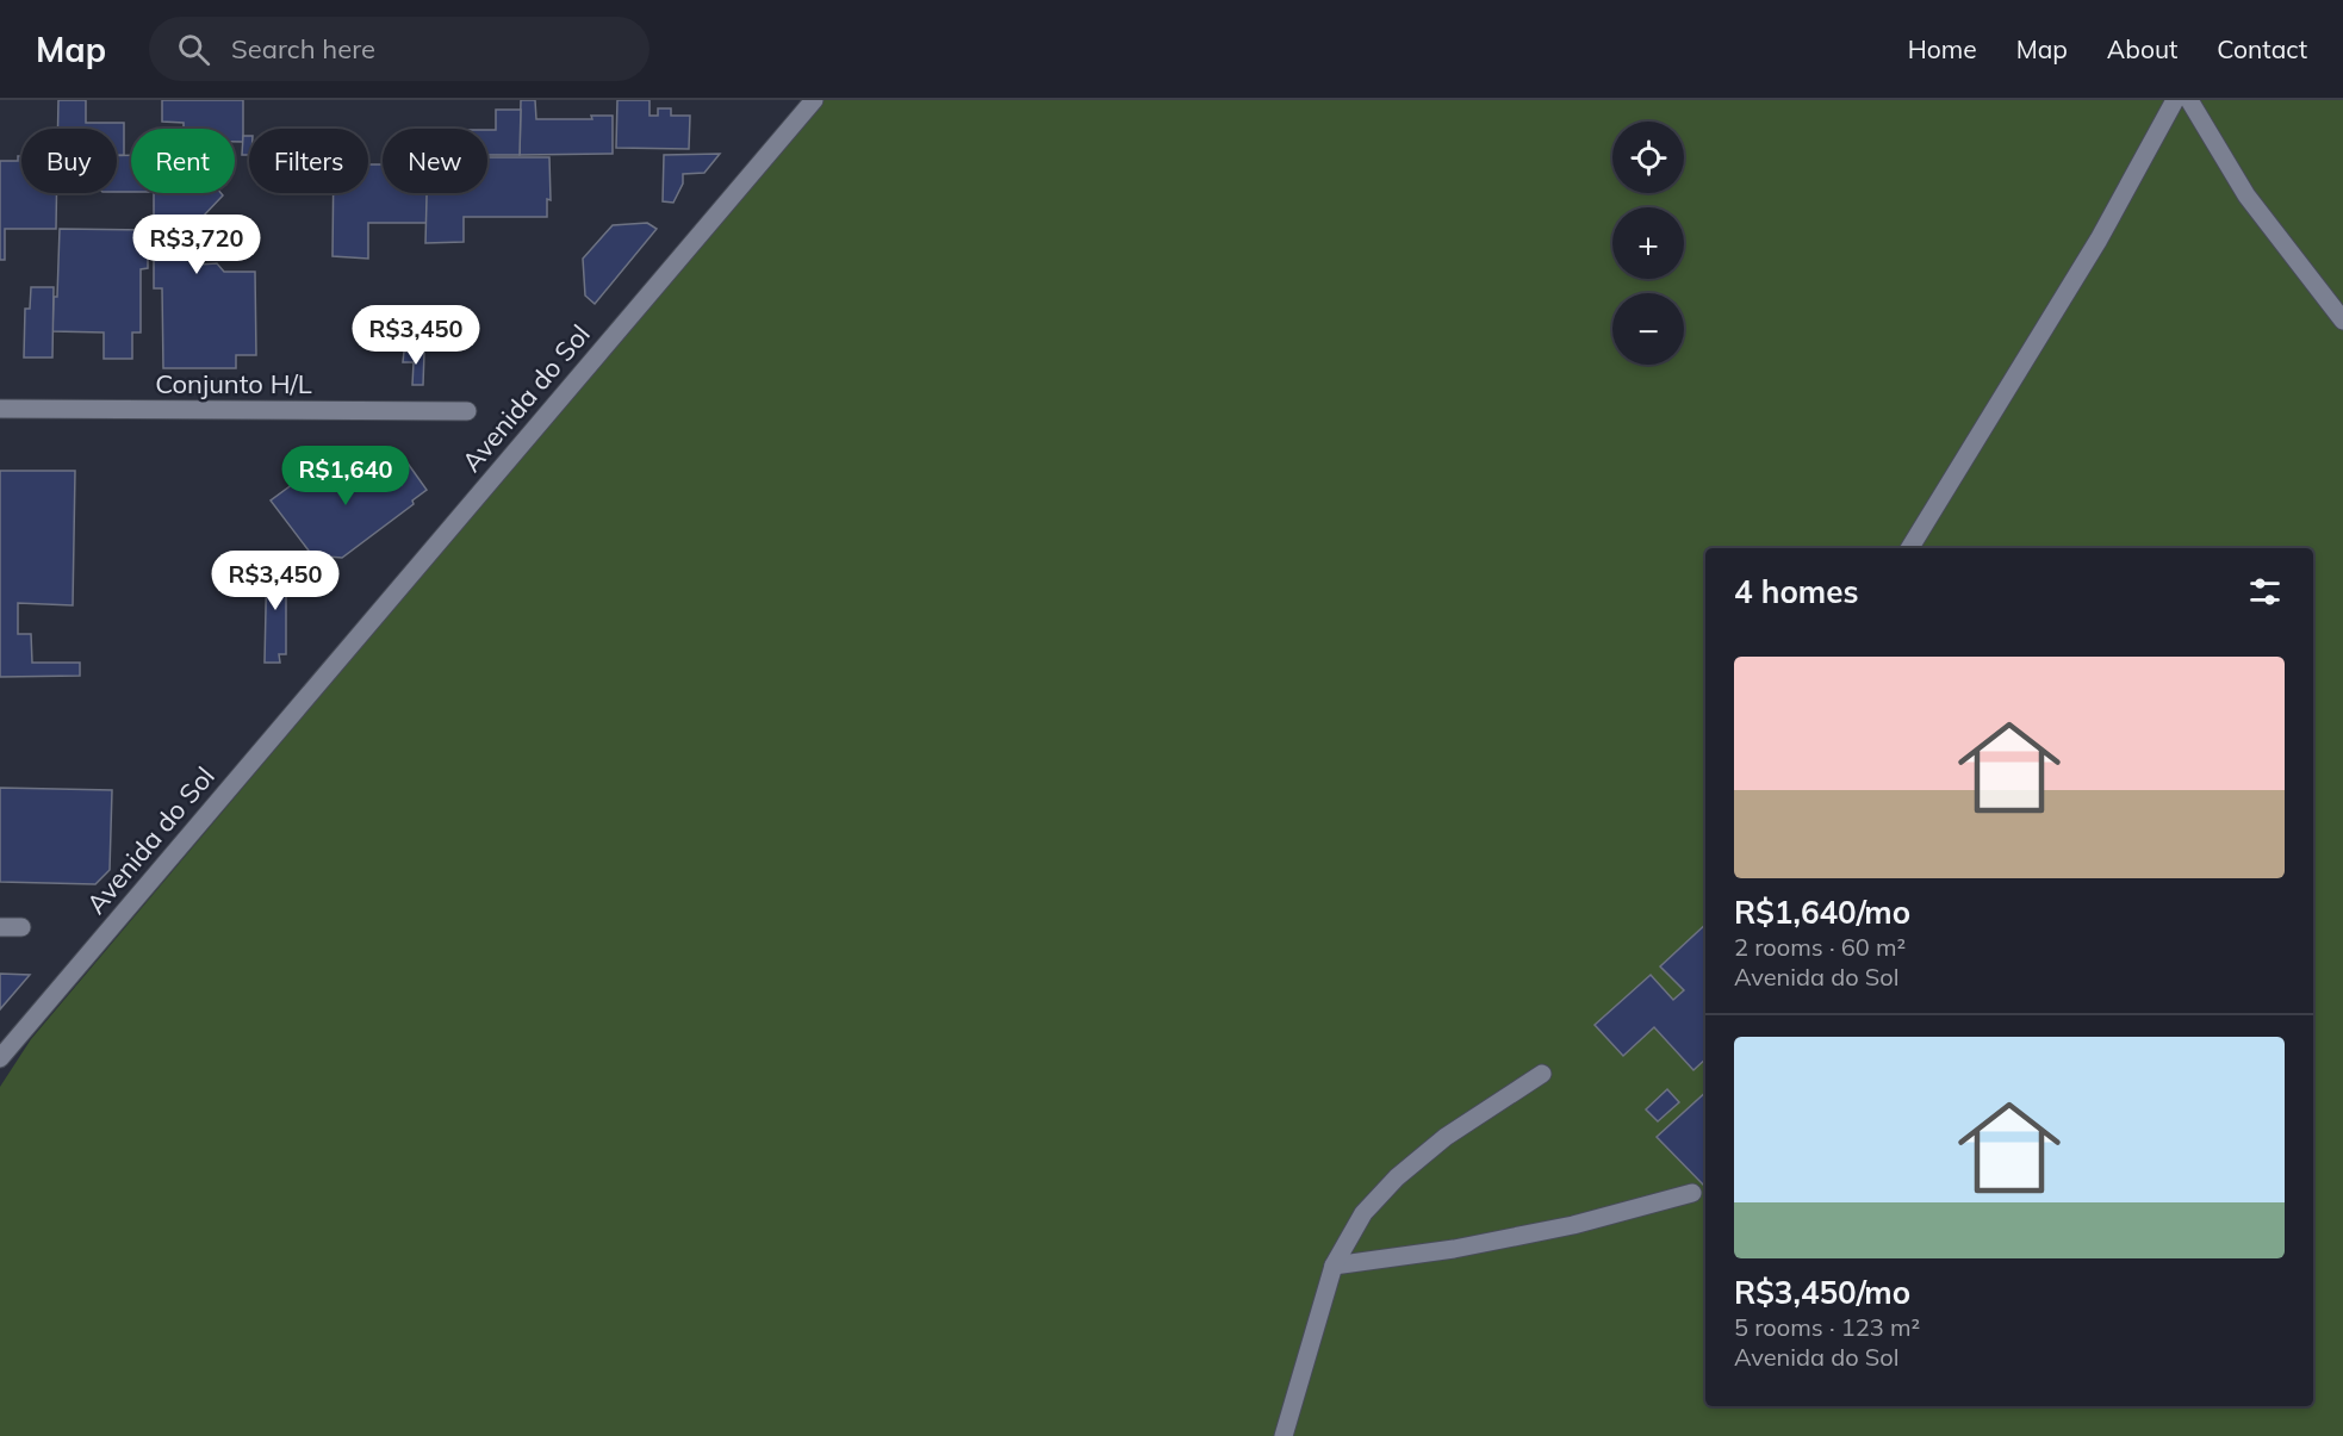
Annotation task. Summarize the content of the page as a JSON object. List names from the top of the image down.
{
  "streets": {
    "street": ["Conjunto H/L", "Avenida do Sol"]
  },
  "page": {
    "header": "Map",
    "search": "Search here",
    "nav": [
      "Home",
      "Map",
      "About",
      "Contact"
    ],
    "map_buttons": ["+", "−"],
    "chip": [
      "Buy",
      "Rent",
      "Filters",
      "New"
    ],
    "price": [
      "R$3,720",
      "R$3,450",
      "R$1,640",
      "R$3,450"
    ],
    "heading": "4 homes",
    "list": [
      {
        "name": "R$1,640/mo",
        "note": "2 rooms · 60 m² · Avenida do Sol"
      },
      {
        "name": "R$3,450/mo",
        "note": "5 rooms · 123 m² · Avenida do Sol"
      }
    ]
  }
}
